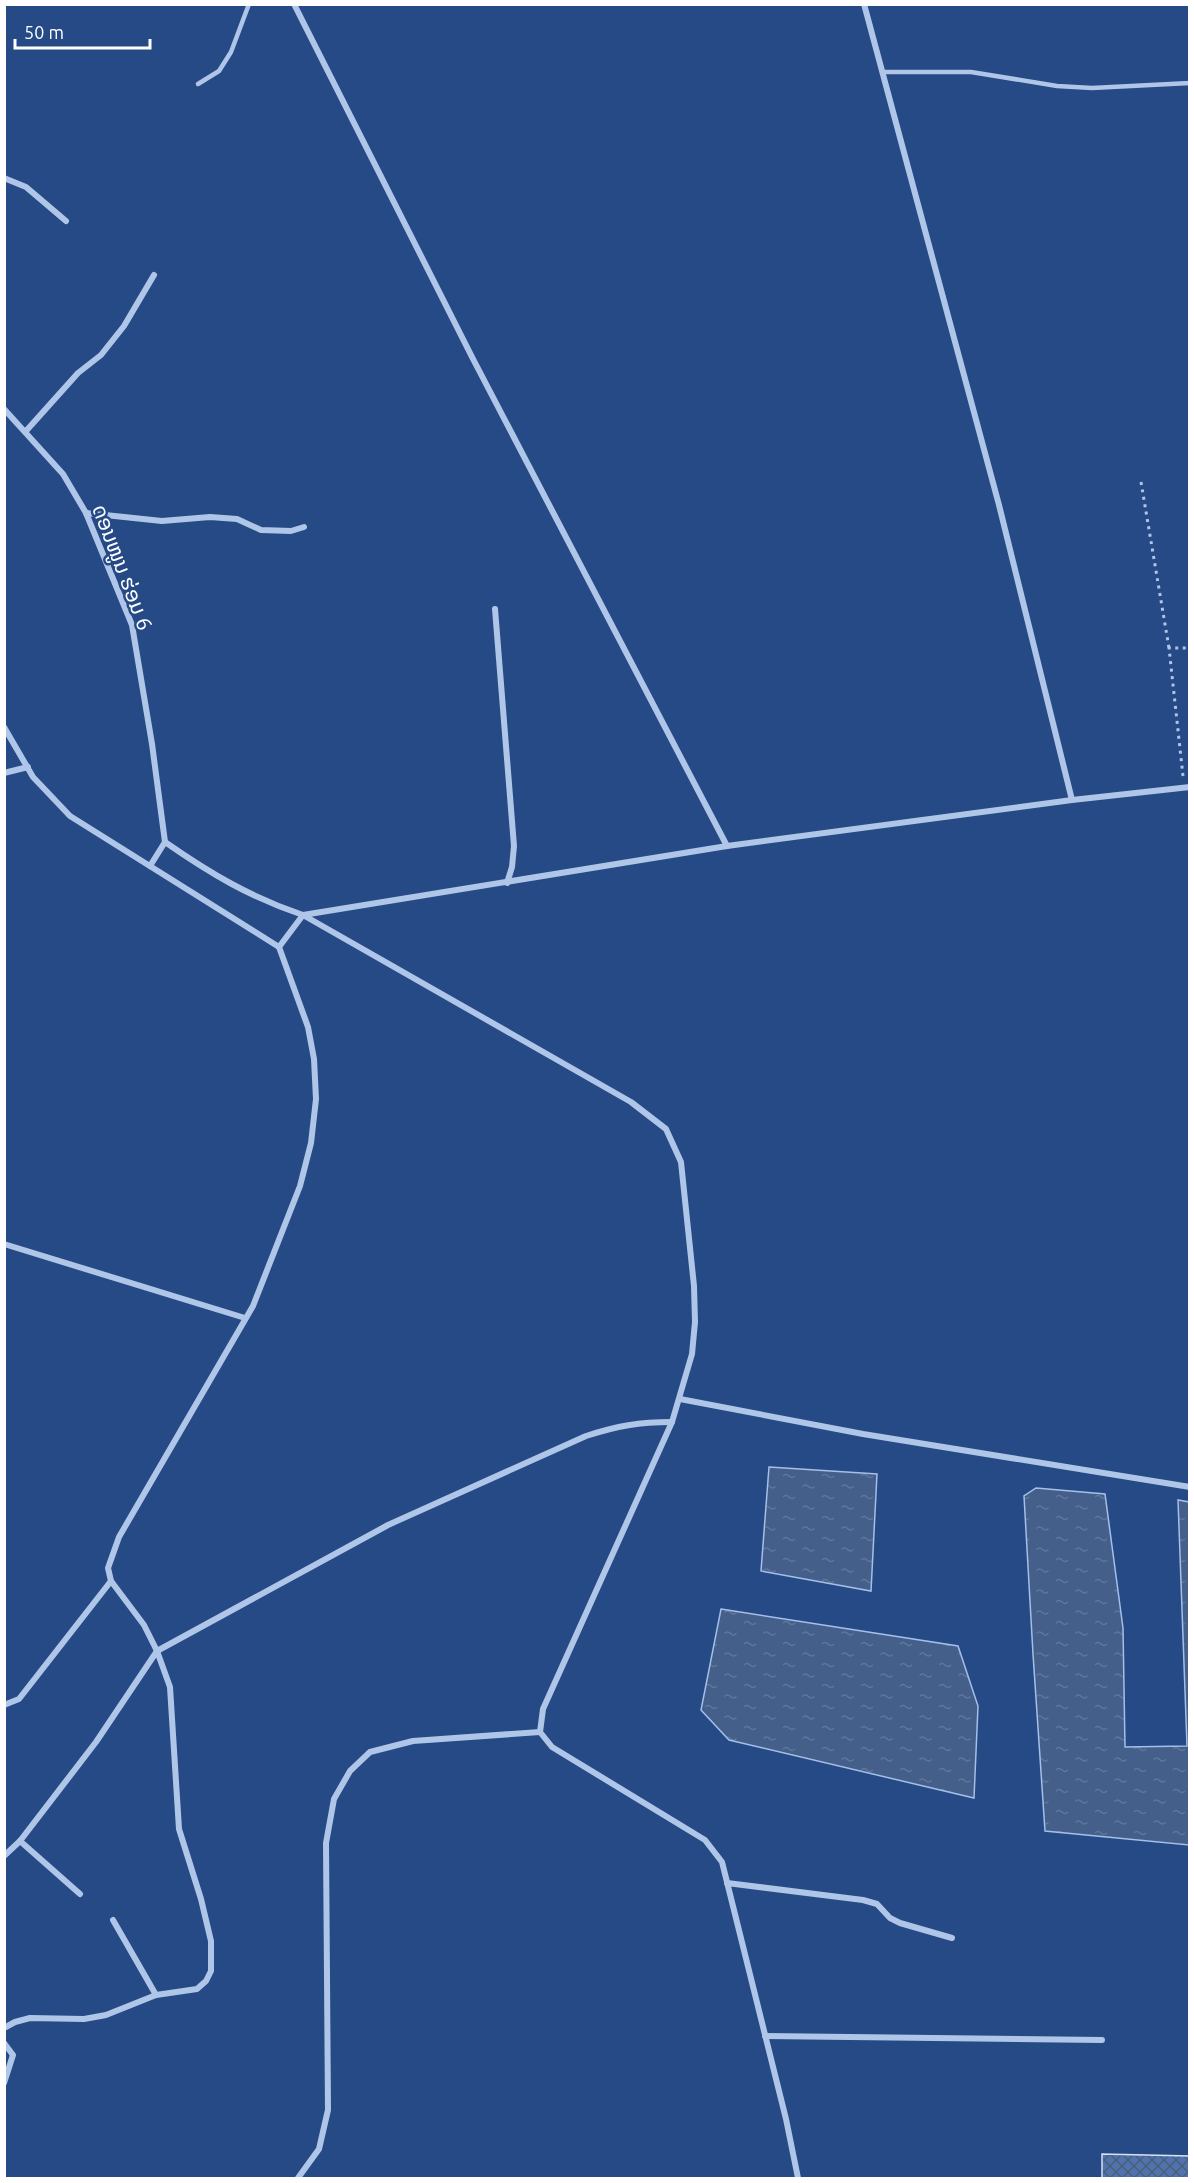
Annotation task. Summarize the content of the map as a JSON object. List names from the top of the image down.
{
  "streets": {
    "street": ["ດອນໜູນ ຮ່ອມ 6"]
  },
  "scale_bar": "50 m"
}
